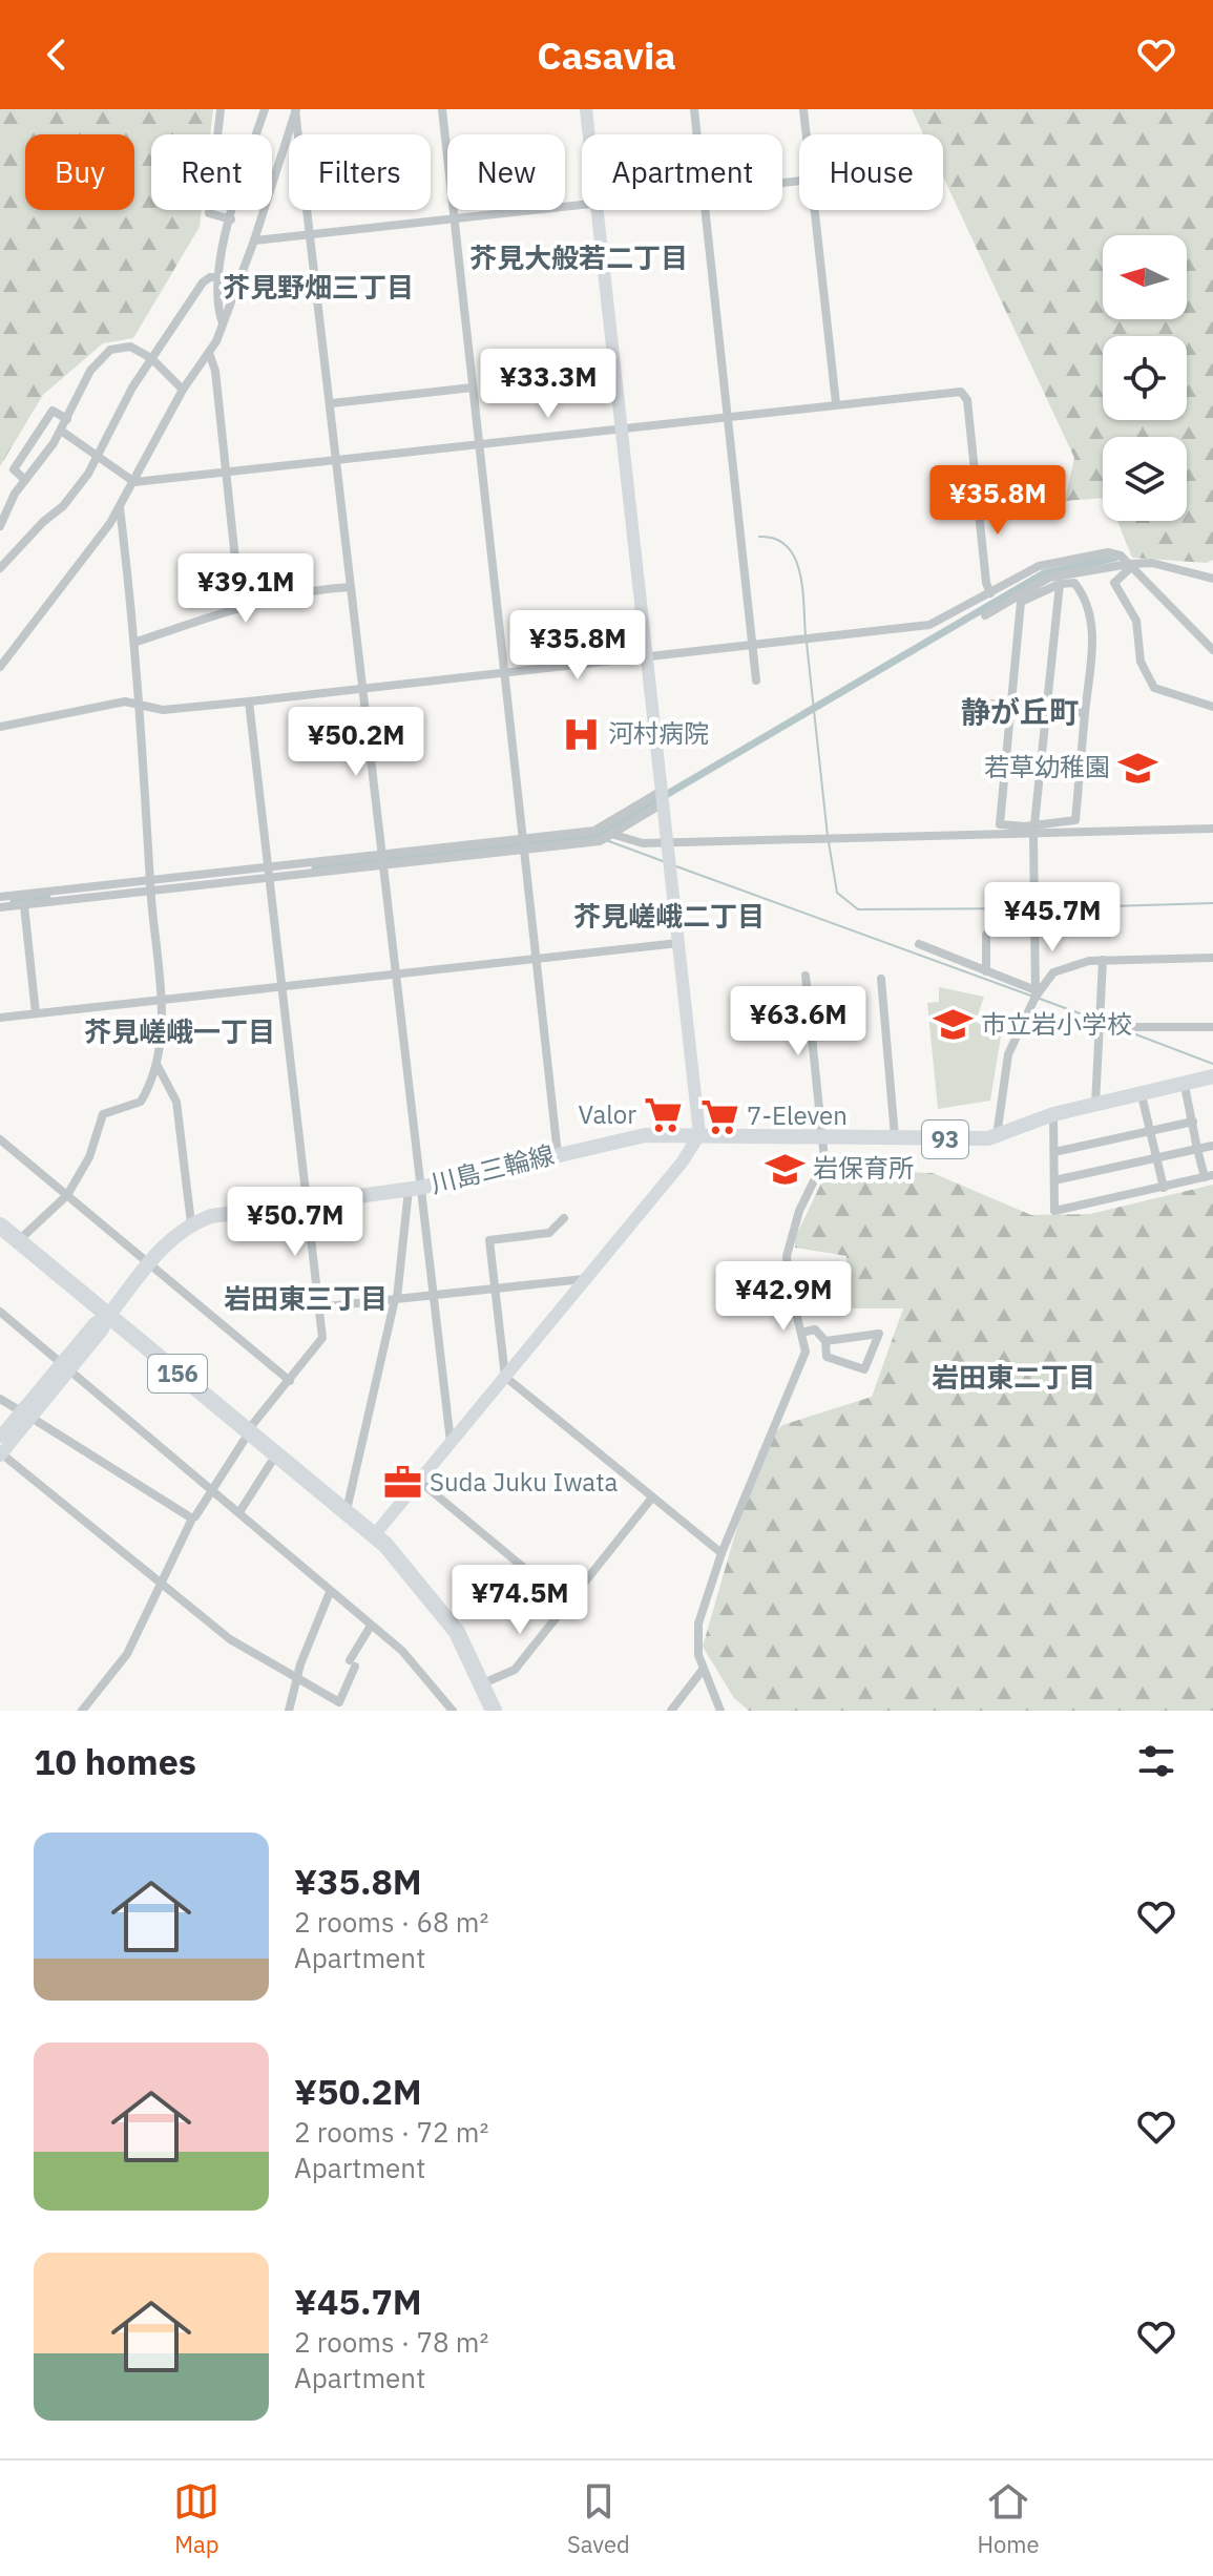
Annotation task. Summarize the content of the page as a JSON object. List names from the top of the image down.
{
  "streets": {
    "highway": ["156"],
    "main road": ["93", "川島三輪線"]
  },
  "crossings": [
    ["川島三輪線", "156"]
  ],
  "districts": [
    "芥見大般若二丁目",
    "芥見野畑三丁目",
    "静が丘町",
    "芥見嵯峨二丁目",
    "芥見嵯峨一丁目",
    "岩田東三丁目",
    "岩田東二丁目"
  ],
  "places": {
    "hospital": ["河村病院"],
    "school or university": ["若草幼稚園", "市立岩小学校", "岩保育所"],
    "supermarket": ["Valor", "7-Eleven"],
    "office": ["Suda Juku Iwata"]
  },
  "north": "left",
  "page": {
    "header": "Casavia",
    "chip": [
      "Buy",
      "Rent",
      "Filters",
      "New",
      "Apartment",
      "House"
    ],
    "price": [
      "¥33.3M",
      "¥35.8M",
      "¥39.1M",
      "¥35.8M",
      "¥50.2M",
      "¥45.7M",
      "¥63.6M",
      "¥50.7M",
      "¥42.9M",
      "¥74.5M"
    ],
    "heading": "10 homes",
    "list": [
      {
        "name": "¥35.8M",
        "note": "2 rooms · 68 m² · Apartment"
      },
      {
        "name": "¥50.2M",
        "note": "2 rooms · 72 m² · Apartment"
      },
      {
        "name": "¥45.7M",
        "note": "2 rooms · 78 m² · Apartment"
      }
    ],
    "tabs": ["Map", "Saved", "Home"]
  }
}
